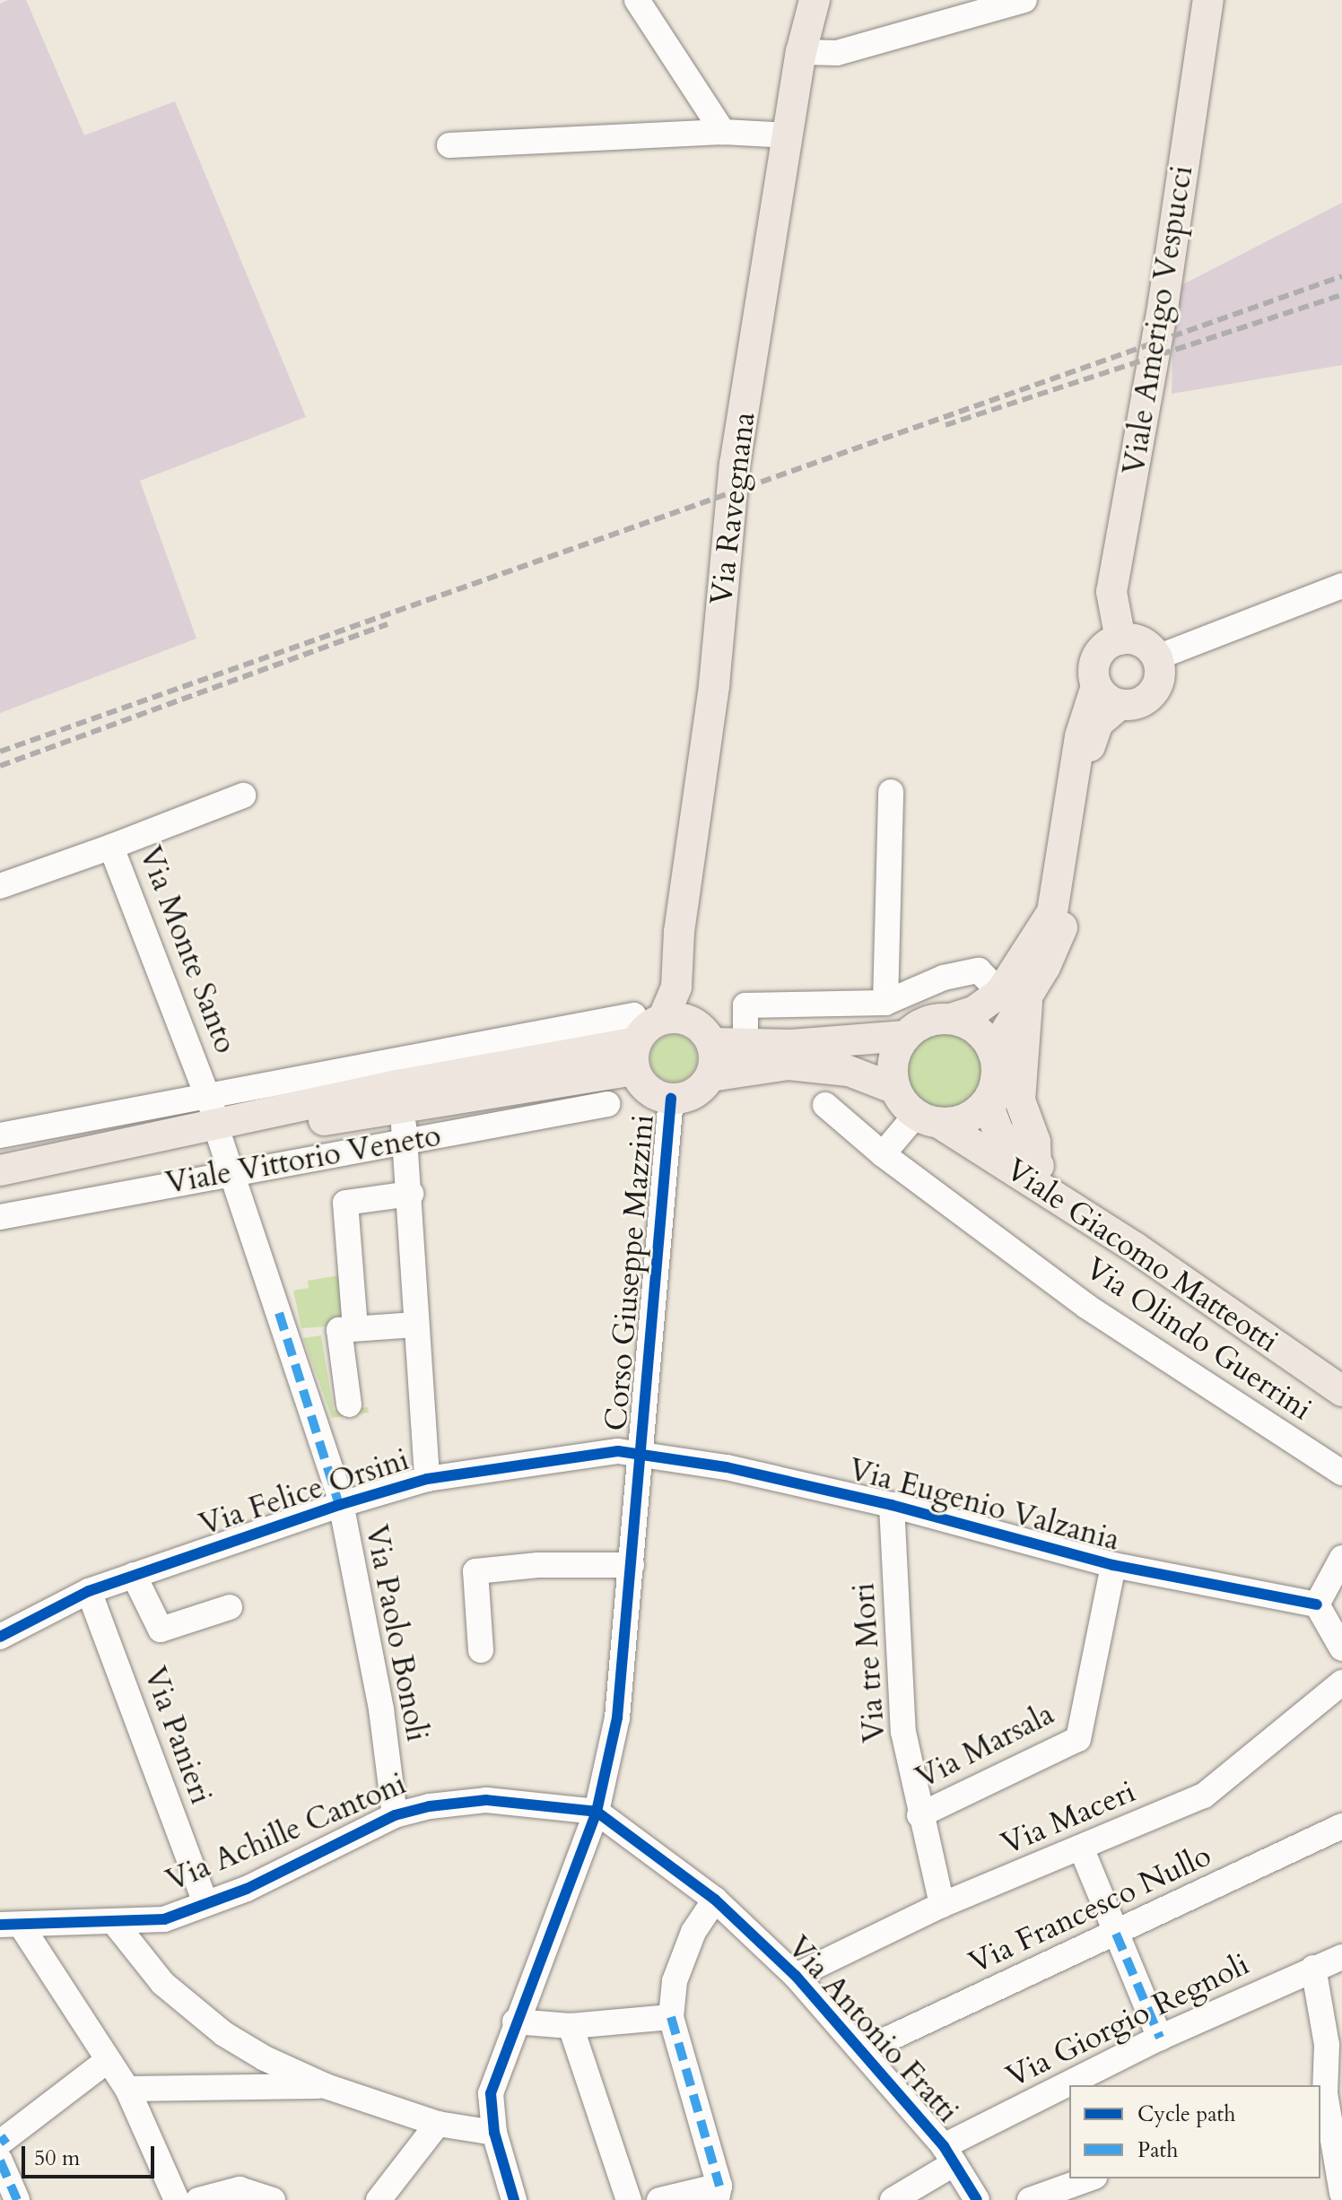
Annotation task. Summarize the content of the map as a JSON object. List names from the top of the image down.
{
  "streets": {
    "main road": [
      "Viale Amerigo Vespucci",
      "Via Ravegnana",
      "Viale Vittorio Veneto",
      "Viale Giacomo Matteotti"
    ],
    "street": [
      "Via Monte Santo",
      "Corso Giuseppe Mazzini",
      "Via Olindo Guerrini",
      "Via Felice Orsini",
      "Via Eugenio Valzania",
      "Via Paolo Bonoli",
      "Via tre Mori",
      "Via Panieri",
      "Via Marsala",
      "Via Maceri",
      "Via Achille Cantoni",
      "Via Francesco Nullo",
      "Via Giorgio Regnoli",
      "Via Antonio Fratti"
    ]
  },
  "crossings": [
    ["Via Ravegnana", "Viale Vittorio Veneto"],
    ["Via Ravegnana", "Corso Giuseppe Mazzini"],
    ["Via Monte Santo", "Viale Vittorio Veneto"],
    ["Via Monte Santo", "Via Paolo Bonoli"],
    ["Viale Vittorio Veneto", "Corso Giuseppe Mazzini"],
    ["Corso Giuseppe Mazzini", "Via Felice Orsini"],
    ["Corso Giuseppe Mazzini", "Via Eugenio Valzania"],
    ["Corso Giuseppe Mazzini", "Via Achille Cantoni"],
    ["Corso Giuseppe Mazzini", "Via Antonio Fratti"],
    ["Via Felice Orsini", "Via Eugenio Valzania"],
    ["Via Felice Orsini", "Via Paolo Bonoli"],
    ["Via Felice Orsini", "Via Panieri"],
    ["Via Eugenio Valzania", "Via tre Mori"],
    ["Via Eugenio Valzania", "Via Marsala"],
    ["Via Paolo Bonoli", "Via Achille Cantoni"],
    ["Via tre Mori", "Via Marsala"],
    ["Via tre Mori", "Via Maceri"],
    ["Via Panieri", "Via Achille Cantoni"],
    ["Via Maceri", "Via Antonio Fratti"],
    ["Via Achille Cantoni", "Via Antonio Fratti"],
    ["Via Francesco Nullo", "Via Antonio Fratti"],
    ["Via Giorgio Regnoli", "Via Antonio Fratti"]
  ],
  "legend": ["Cycle path", "Path"],
  "scale_bar": "50 m"
}
